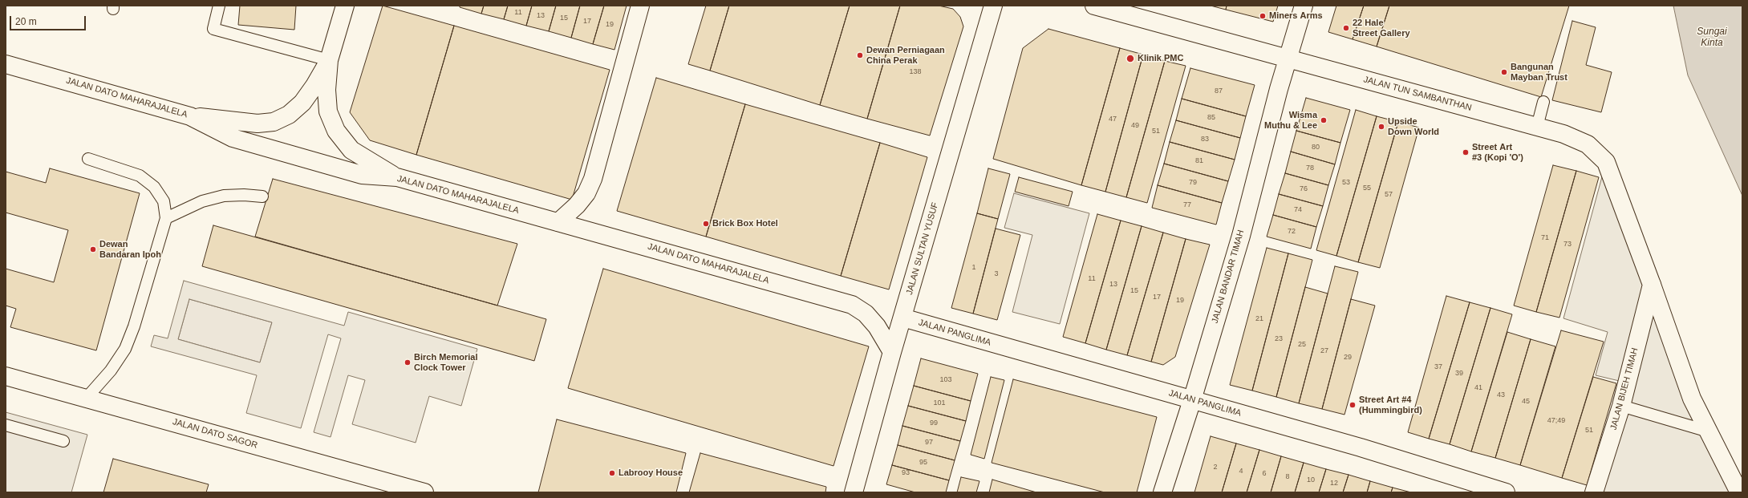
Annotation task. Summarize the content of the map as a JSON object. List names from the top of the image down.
{
  "streets": {
    "street": [
      "JALAN TUN SAMBANTHAN",
      "JALAN DATO MAHARAJALELA",
      "JALAN SULTAN YUSUF",
      "JALAN BANDAR TIMAH",
      "JALAN PANGLIMA",
      "JALAN BIJEH TIMAH",
      "JALAN DATO SAGOR"
    ]
  },
  "crossings": [
    ["JALAN TUN SAMBANTHAN", "JALAN BANDAR TIMAH"],
    ["JALAN TUN SAMBANTHAN", "JALAN BIJEH TIMAH"],
    ["JALAN DATO MAHARAJALELA", "JALAN SULTAN YUSUF"],
    ["JALAN SULTAN YUSUF", "JALAN PANGLIMA"],
    ["JALAN BANDAR TIMAH", "JALAN PANGLIMA"]
  ],
  "water": ["Sungai Kinta"],
  "places": [
    "Miners Arms",
    "22 Hale Street Gallery",
    "Dewan Perniagaan China Perak",
    "Klinik PMC",
    "Bangunan Mayban Trust",
    "Wisma Muthu & Lee",
    "Upside Down World",
    "Street Art #3 (Kopi 'O')",
    "Brick Box Hotel",
    "Dewan Bandaran Ipoh",
    "Birch Memorial Clock Tower",
    "Street Art #4 (Hummingbird)",
    "Labrooy House"
  ],
  "house_numbers": [
    "11",
    "13",
    "15",
    "17",
    "19",
    "138",
    "87",
    "85",
    "47",
    "49",
    "51",
    "83",
    "80",
    "81",
    "78",
    "79",
    "53",
    "55",
    "76",
    "57",
    "77",
    "74",
    "72",
    "71",
    "73",
    "1",
    "3",
    "11",
    "13",
    "15",
    "17",
    "19",
    "21",
    "23",
    "25",
    "27",
    "29",
    "37",
    "39",
    "103",
    "41",
    "43",
    "45",
    "101",
    "47;49",
    "99",
    "51",
    "97",
    "95",
    "2",
    "4",
    "93",
    "6",
    "8",
    "10",
    "12"
  ],
  "scale_bar": "20 m"
}
